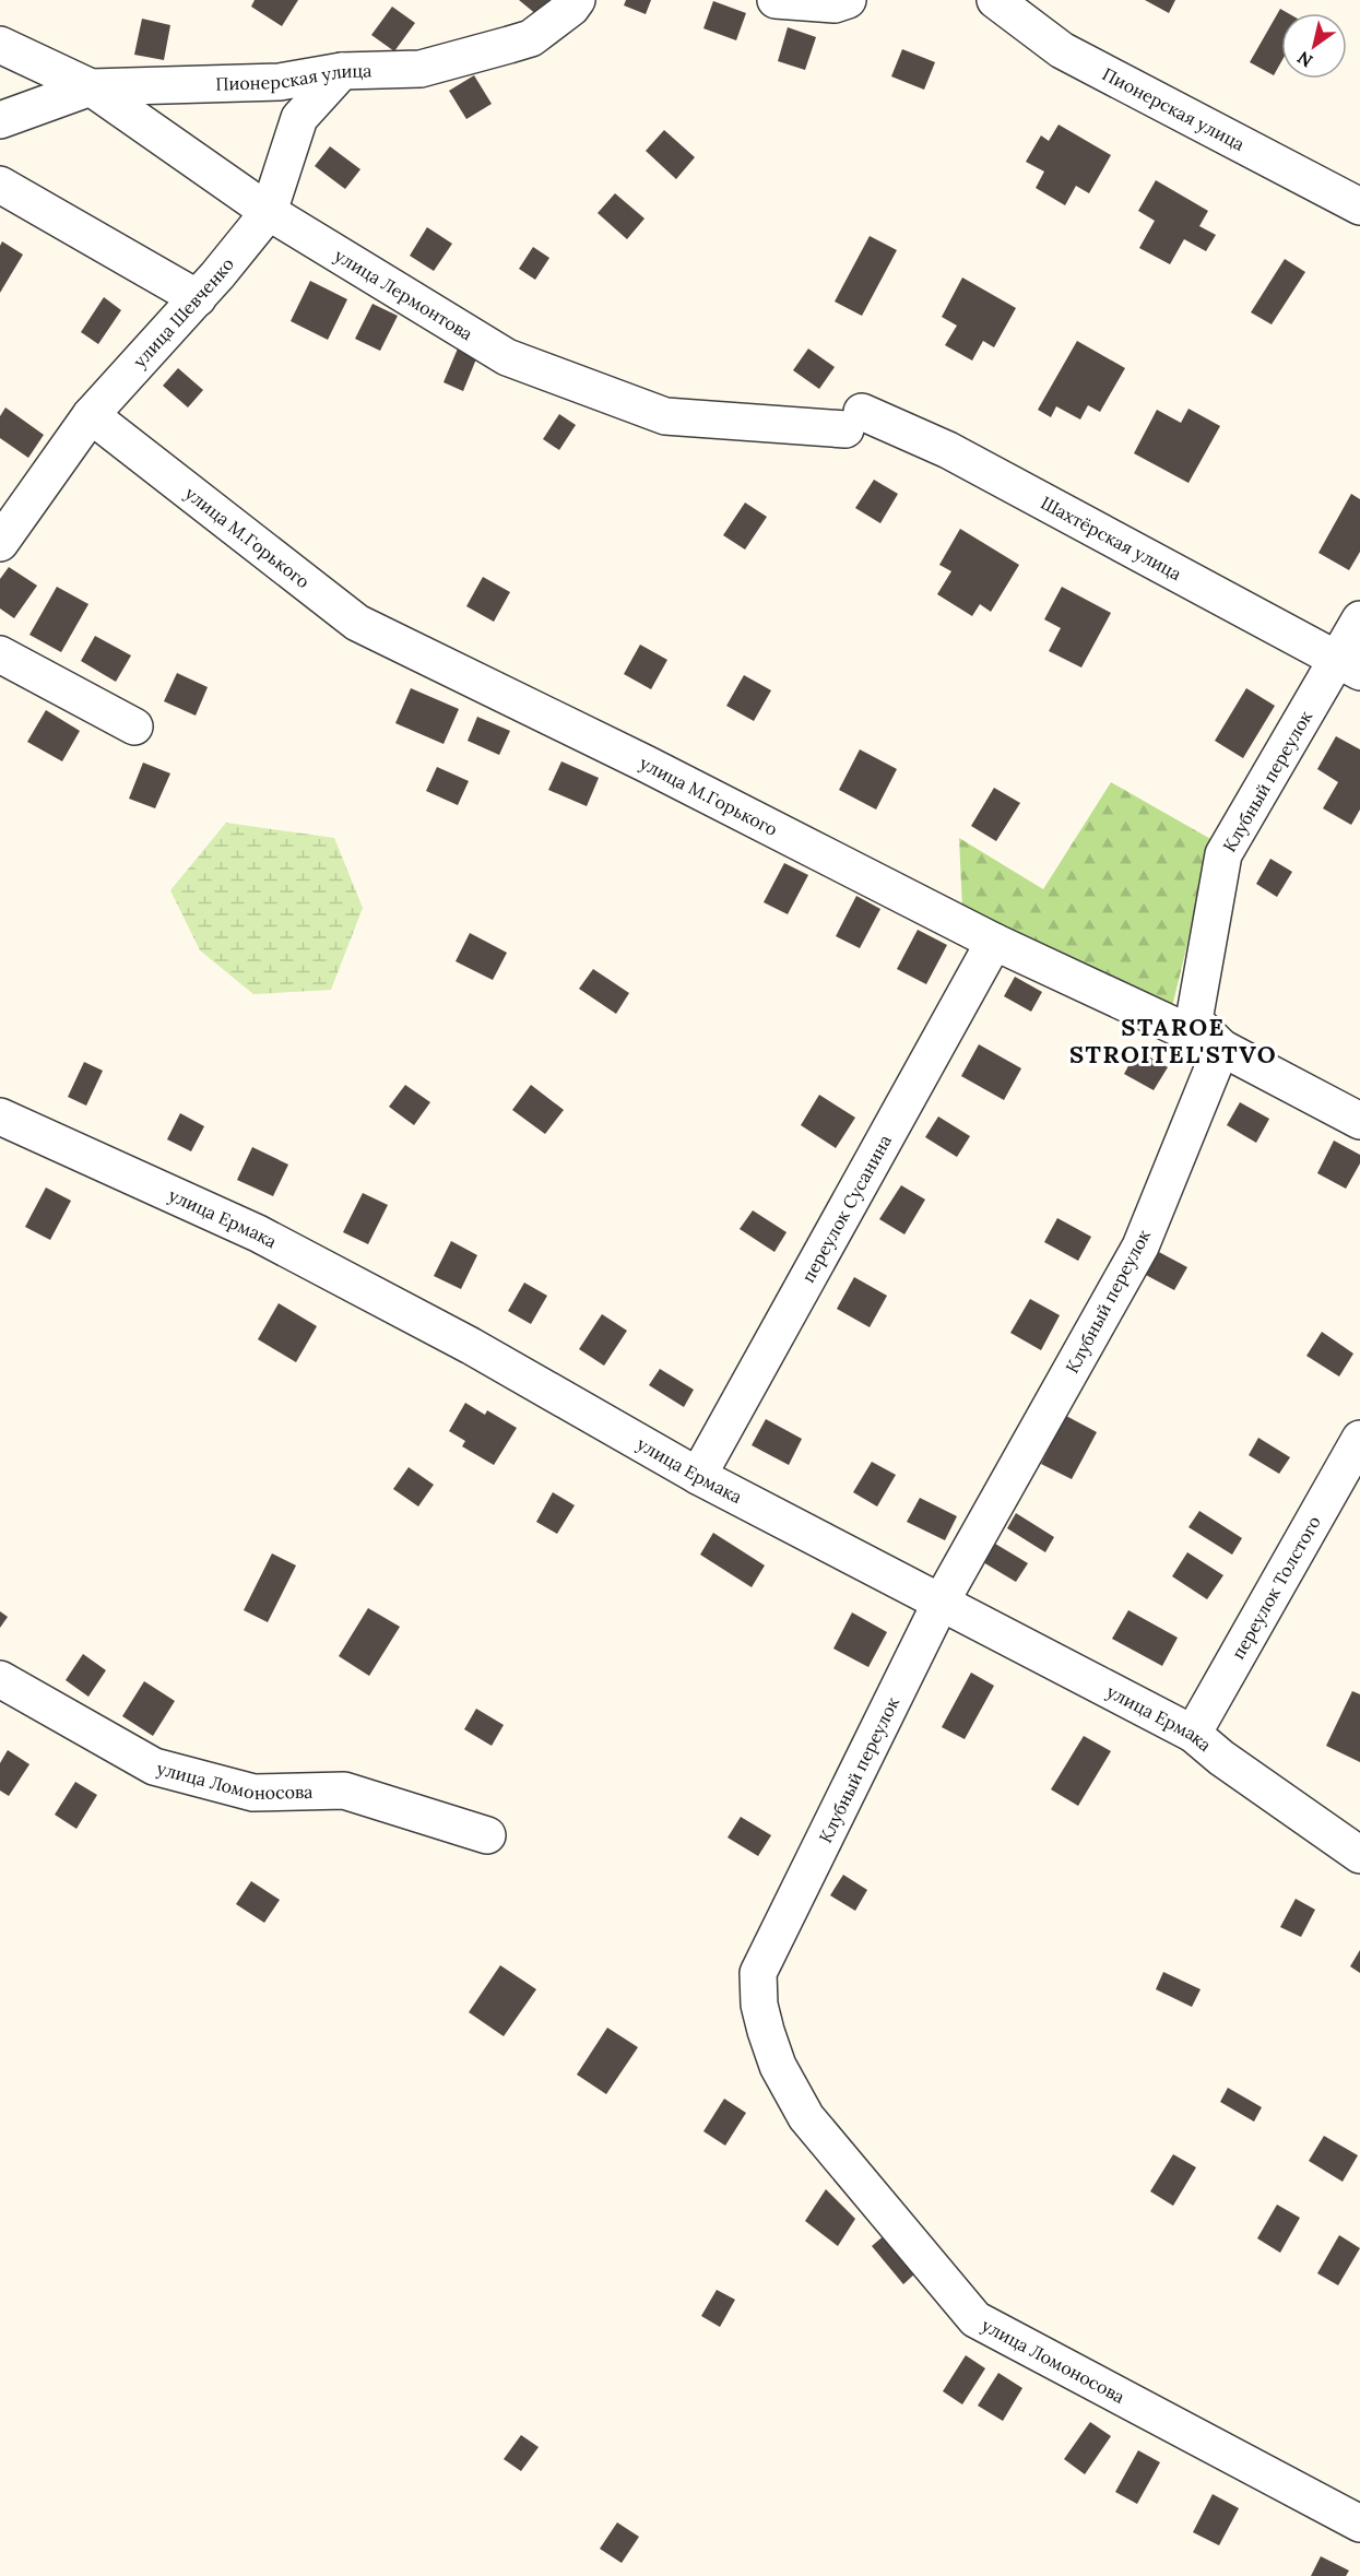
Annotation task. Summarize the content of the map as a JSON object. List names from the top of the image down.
{
  "streets": {
    "street": [
      "Пионерская улица",
      "улица Лермонтова",
      "улица Шевченко",
      "улица М.Горького",
      "Шахтёрская улица",
      "Клубный переулок",
      "переулок Сусанина",
      "улица Ермака",
      "переулок Толстого",
      "улица Ломоносова"
    ]
  },
  "crossings": [
    ["Пионерская улица", "улица Лермонтова"],
    ["Пионерская улица", "улица Шевченко"],
    ["улица Лермонтова", "улица Шевченко"],
    ["улица Лермонтова", "Шахтёрская улица"],
    ["улица Шевченко", "улица М.Горького"],
    ["улица М.Горького", "Клубный переулок"],
    ["улица М.Горького", "переулок Сусанина"],
    ["Шахтёрская улица", "Клубный переулок"],
    ["Клубный переулок", "улица Ермака"],
    ["Клубный переулок", "улица Ломоносова"],
    ["переулок Сусанина", "улица Ермака"],
    ["улица Ермака", "переулок Толстого"]
  ],
  "districts": ["STAROE STROITEL'STVO"],
  "north": "bottom left"
}
